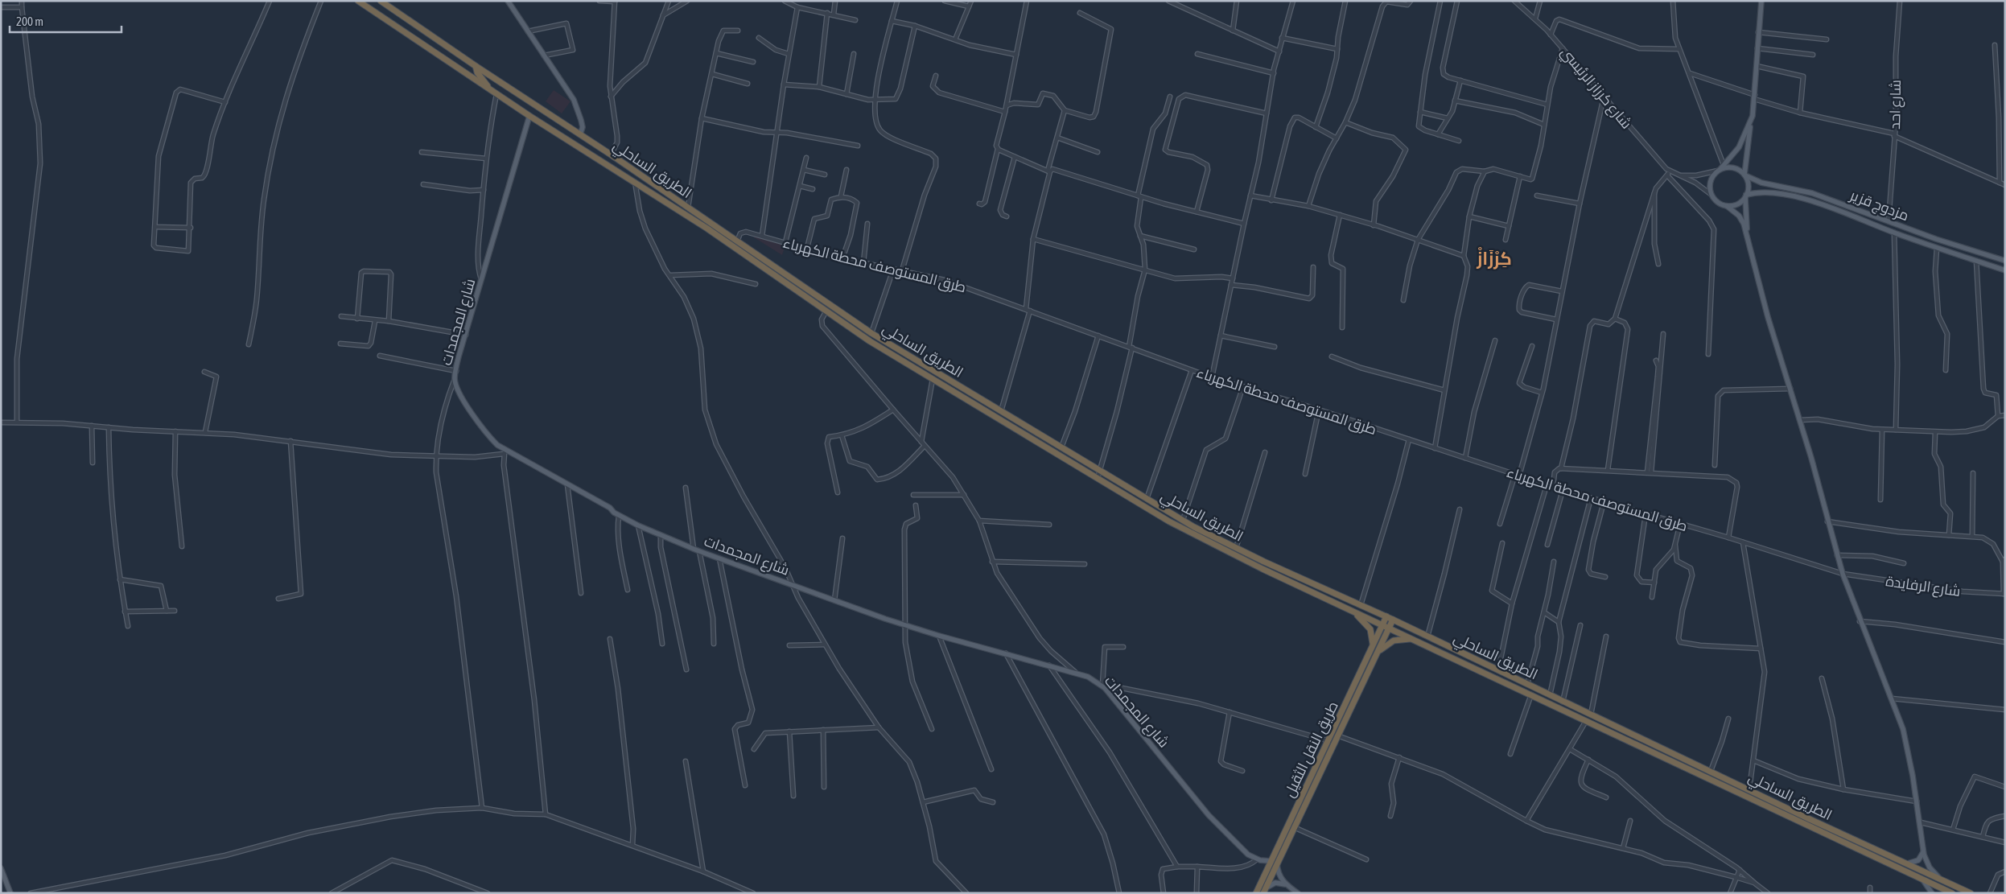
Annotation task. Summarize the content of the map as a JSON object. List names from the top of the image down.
{
  "streets": {
    "highway": ["الطريق الساحلي", "طريق النقل الثقيل"],
    "main road": ["مزدوج قزير", "شارع المجمدات"],
    "street": [
      "شارع كرزاز الرئيسي",
      "شارع احد",
      "طرق المستوصف محطة الكهرباء",
      "شارع الرفايدة"
    ]
  },
  "crossings": [
    ["شارع كرزاز الرئيسي", "مزدوج قزير"],
    ["شارع احد", "مزدوج قزير"],
    ["الطريق الساحلي", "طرق المستوصف محطة الكهرباء"],
    ["الطريق الساحلي", "شارع المجمدات"],
    ["الطريق الساحلي", "طريق النقل الثقيل"],
    ["طرق المستوصف محطة الكهرباء", "شارع الرفايدة"]
  ],
  "districts": ["كِرْزَازْ"],
  "scale_bar": "200 m"
}
